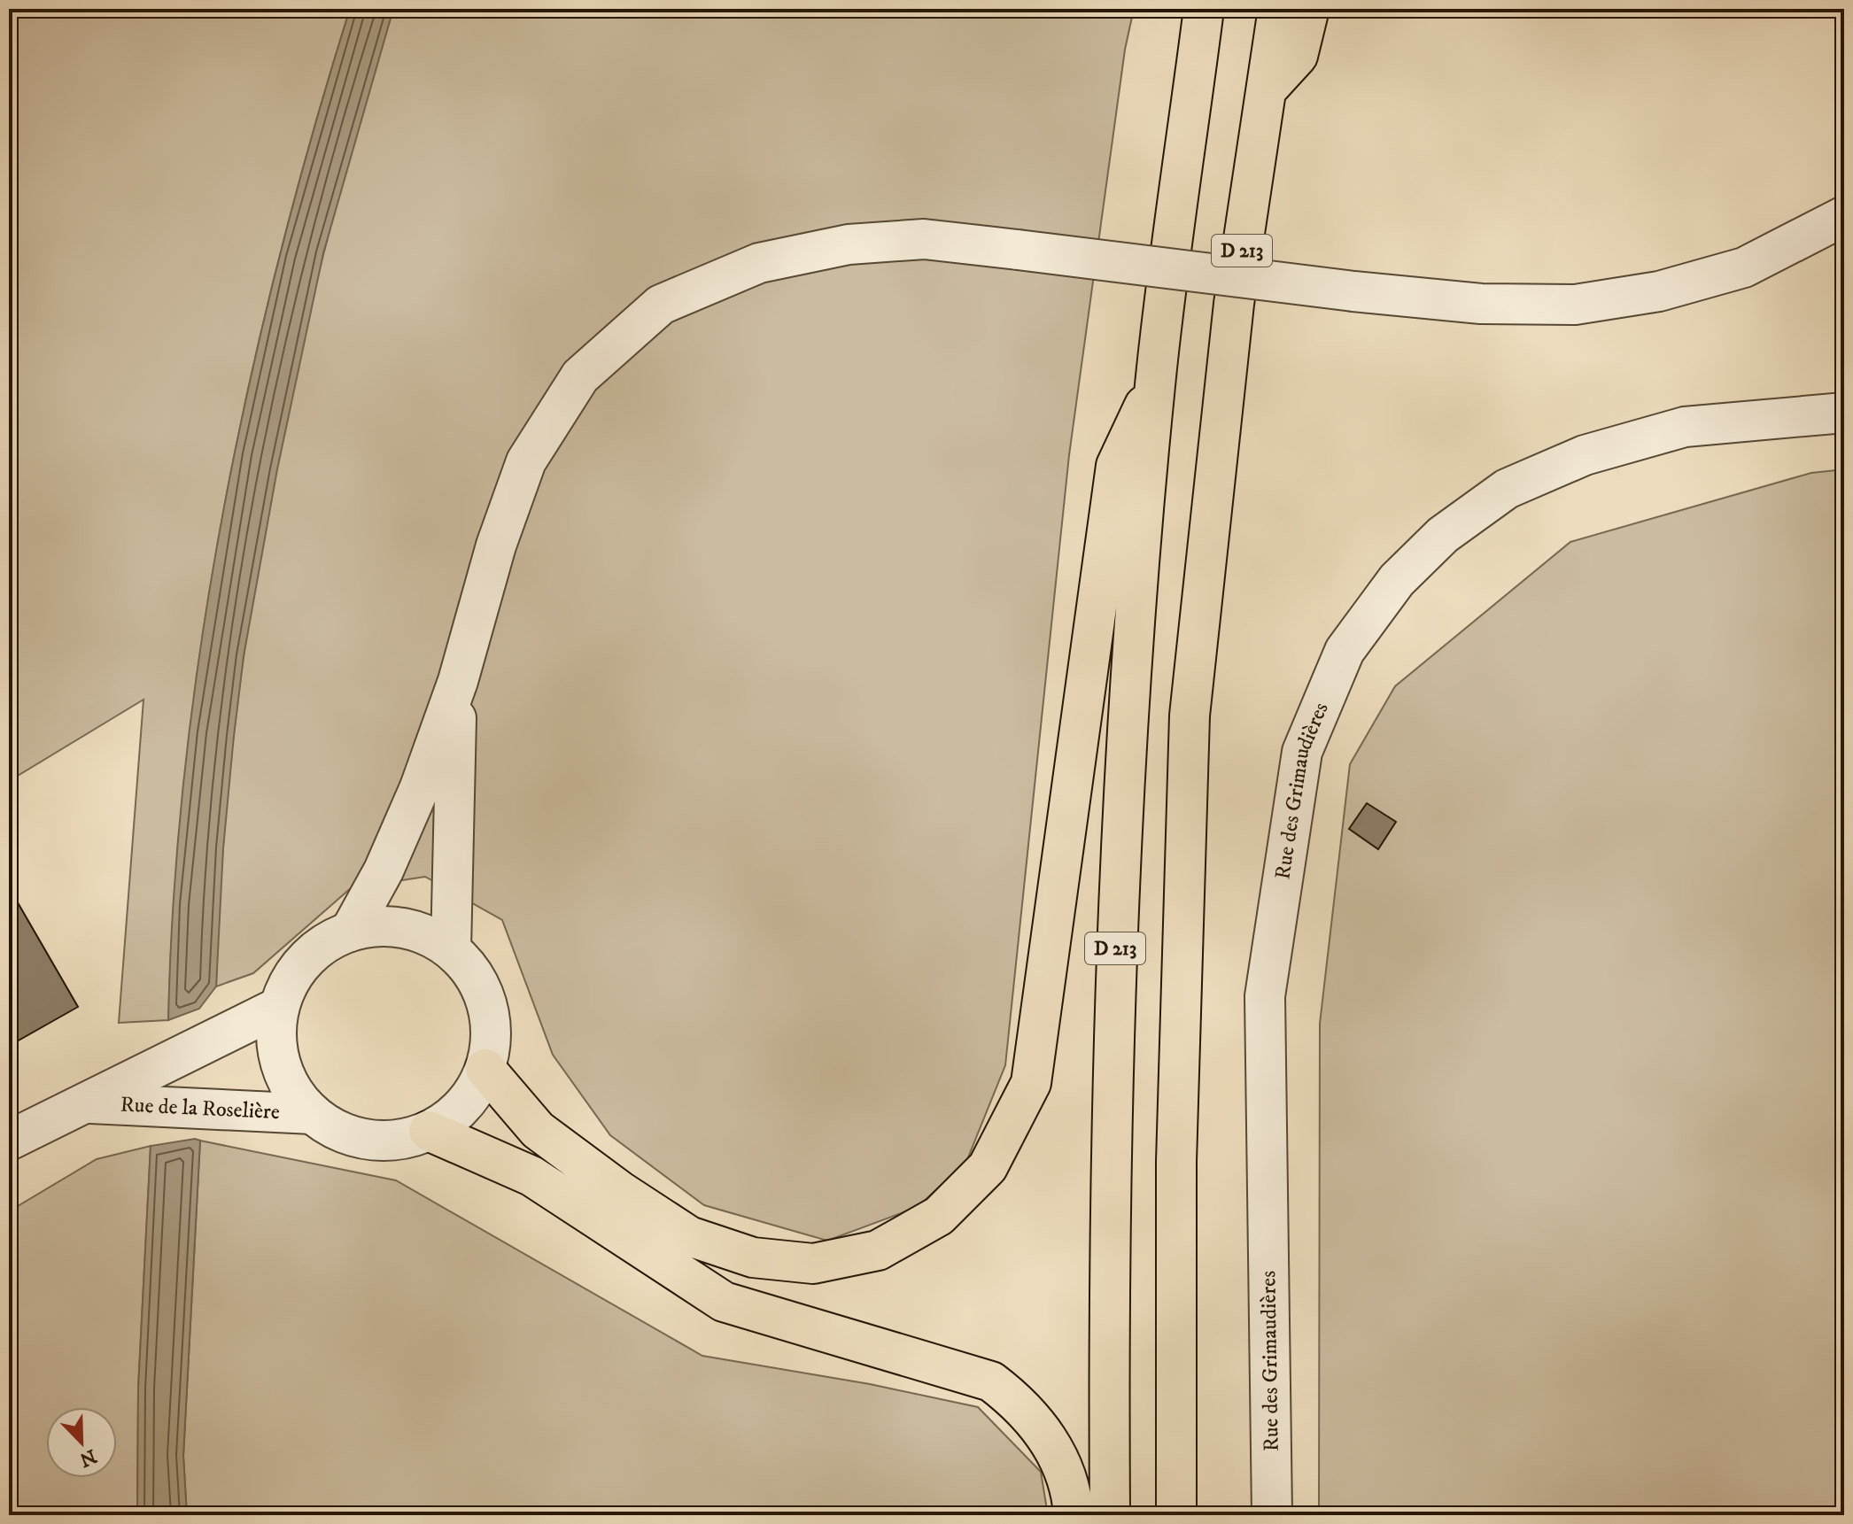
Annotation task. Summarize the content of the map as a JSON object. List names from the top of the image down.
{
  "streets": {
    "highway": ["D 213"],
    "street": ["Rue des Grimaudières", "Rue de la Roselière"]
  },
  "north": "bottom right"
}
